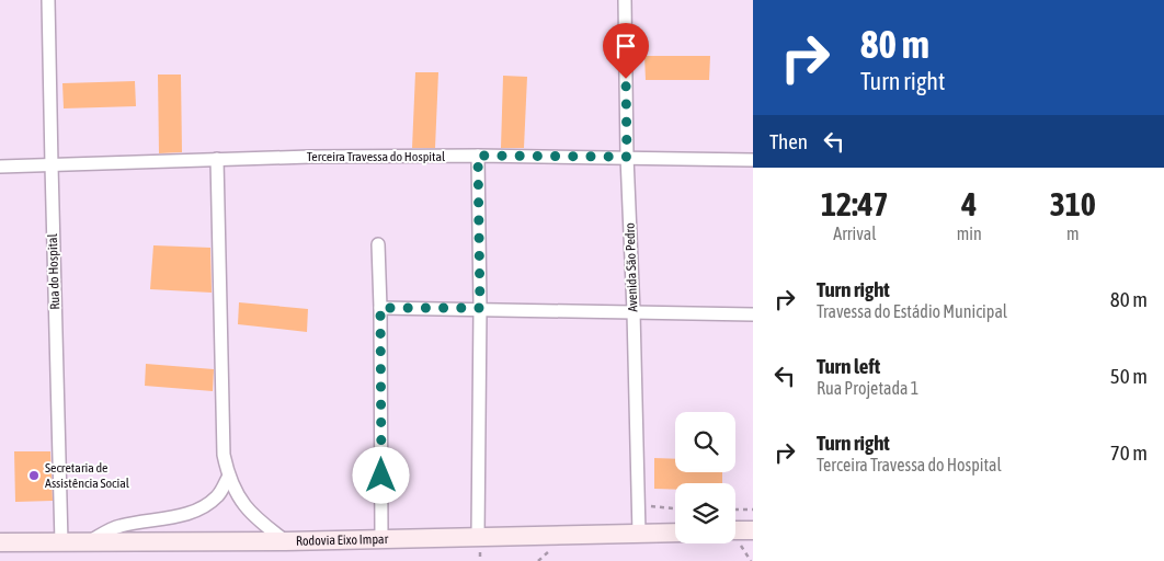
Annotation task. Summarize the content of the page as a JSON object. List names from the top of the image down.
{
  "streets": {
    "street": [
      "Terceira Travessa do Hospital",
      "Avenida São Pedro",
      "Rua do Hospital",
      "Rodovia Eixo Impar"
    ]
  },
  "crossings": [
    ["Terceira Travessa do Hospital", "Avenida São Pedro"],
    ["Terceira Travessa do Hospital", "Rua do Hospital"],
    ["Avenida São Pedro", "Rodovia Eixo Impar"],
    ["Rua do Hospital", "Rodovia Eixo Impar"]
  ],
  "places": ["Secretaria de Assistência Social"],
  "page": {
    "turn": ["80 m", "Turn right"],
    "then": "Then",
    "eta": [
      "12:47",
      "Arrival",
      "4",
      "min",
      "310",
      "m"
    ],
    "list": [
      {
        "name": "Turn right",
        "note": "Travessa do Estádio Municipal",
        "value": "80 m"
      },
      {
        "name": "Turn left",
        "note": "Rua Projetada 1",
        "value": "50 m"
      },
      {
        "name": "Turn right",
        "note": "Terceira Travessa do Hospital",
        "value": "70 m"
      }
    ]
  }
}
